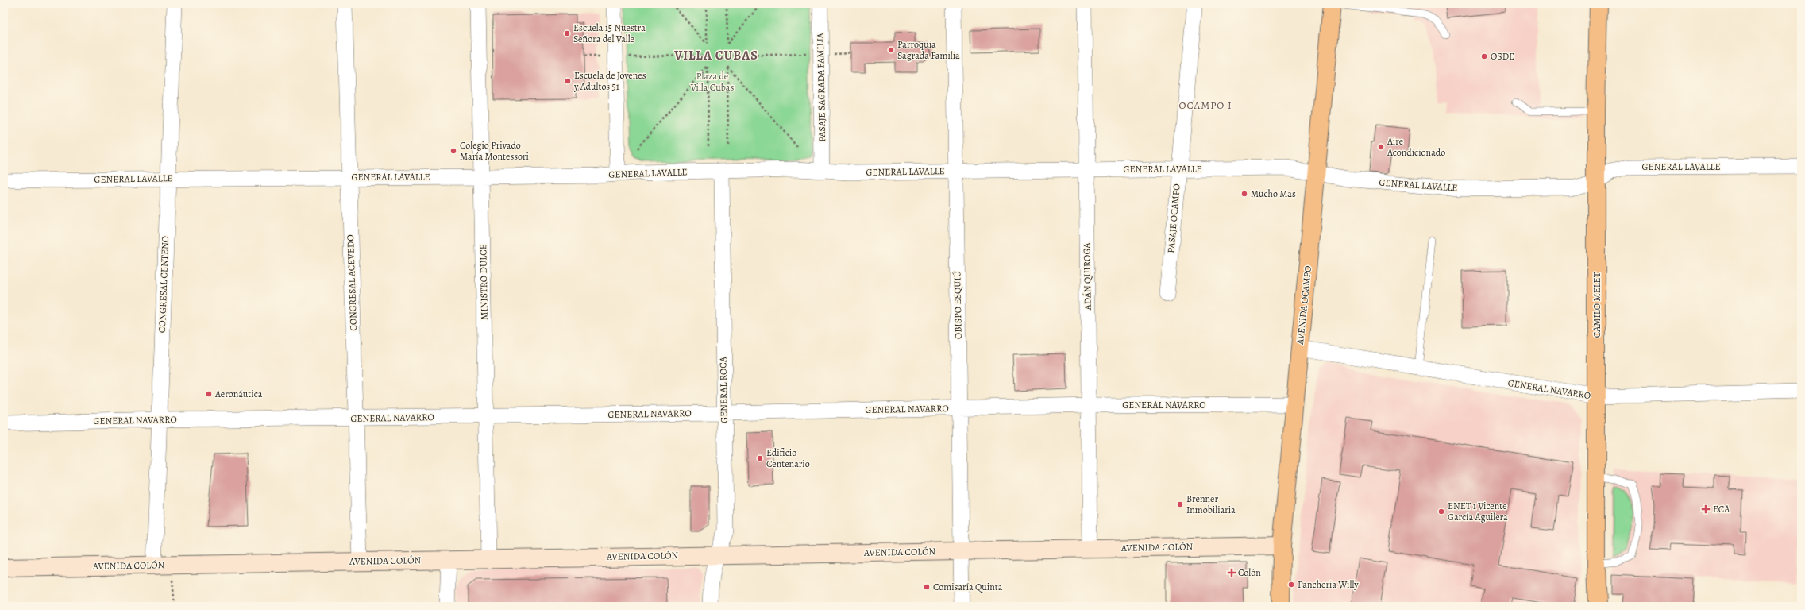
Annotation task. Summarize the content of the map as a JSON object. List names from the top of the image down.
{
  "streets": {
    "main road": ["AVENIDA OCAMPO", "CAMILO MELET"],
    "street": [
      "PASAJE SAGRADA FAMILIA",
      "GENERAL LAVALLE",
      "PASAJE OCAMPO",
      "ADÁN QUIROGA",
      "MINISTRO DULCE",
      "CONGRESAL ACEVEDO",
      "CONGRESAL CENTENO",
      "OBISPO ESQUIÚ",
      "GENERAL NAVARRO",
      "GENERAL ROCA",
      "AVENIDA COLÓN"
    ]
  },
  "crossings": [
    ["PASAJE SAGRADA FAMILIA", "GENERAL LAVALLE"],
    ["GENERAL LAVALLE", "PASAJE OCAMPO"],
    ["GENERAL LAVALLE", "ADÁN QUIROGA"],
    ["GENERAL LAVALLE", "MINISTRO DULCE"],
    ["GENERAL LAVALLE", "CONGRESAL ACEVEDO"],
    ["GENERAL LAVALLE", "CONGRESAL CENTENO"],
    ["GENERAL LAVALLE", "OBISPO ESQUIÚ"],
    ["GENERAL LAVALLE", "AVENIDA OCAMPO"],
    ["GENERAL LAVALLE", "CAMILO MELET"],
    ["GENERAL LAVALLE", "GENERAL ROCA"],
    ["ADÁN QUIROGA", "GENERAL NAVARRO"],
    ["ADÁN QUIROGA", "AVENIDA COLÓN"],
    ["MINISTRO DULCE", "GENERAL NAVARRO"],
    ["MINISTRO DULCE", "AVENIDA COLÓN"],
    ["CONGRESAL ACEVEDO", "GENERAL NAVARRO"],
    ["CONGRESAL ACEVEDO", "AVENIDA COLÓN"],
    ["CONGRESAL CENTENO", "GENERAL NAVARRO"],
    ["CONGRESAL CENTENO", "AVENIDA COLÓN"],
    ["OBISPO ESQUIÚ", "GENERAL NAVARRO"],
    ["OBISPO ESQUIÚ", "AVENIDA COLÓN"],
    ["AVENIDA OCAMPO", "GENERAL NAVARRO"],
    ["AVENIDA OCAMPO", "AVENIDA COLÓN"],
    ["CAMILO MELET", "GENERAL NAVARRO"],
    ["GENERAL NAVARRO", "GENERAL ROCA"],
    ["GENERAL ROCA", "AVENIDA COLÓN"]
  ],
  "districts": ["VILLA CUBAS", "OCAMPO I"],
  "parks": ["Plaza de Villa Cubas"],
  "places": {
    "other": [
      "Escuela 15 Nuestra Señora del Valle",
      "Parroquia Sagrada Familia",
      "OSDE",
      "Escuela de Jovenes y Adultos 51",
      "Aire Acondicionado",
      "Colegio Privado María Montessori",
      "Mucho Mas",
      "Aeronáutica",
      "Edificio Centenario",
      "Brenner Inmobiliaria",
      "ENET 1 Vicente García Aguilera",
      "Pancheria Willy",
      "Comisaría Quinta"
    ],
    "health": ["ECA", "Colón"]
  }
}
